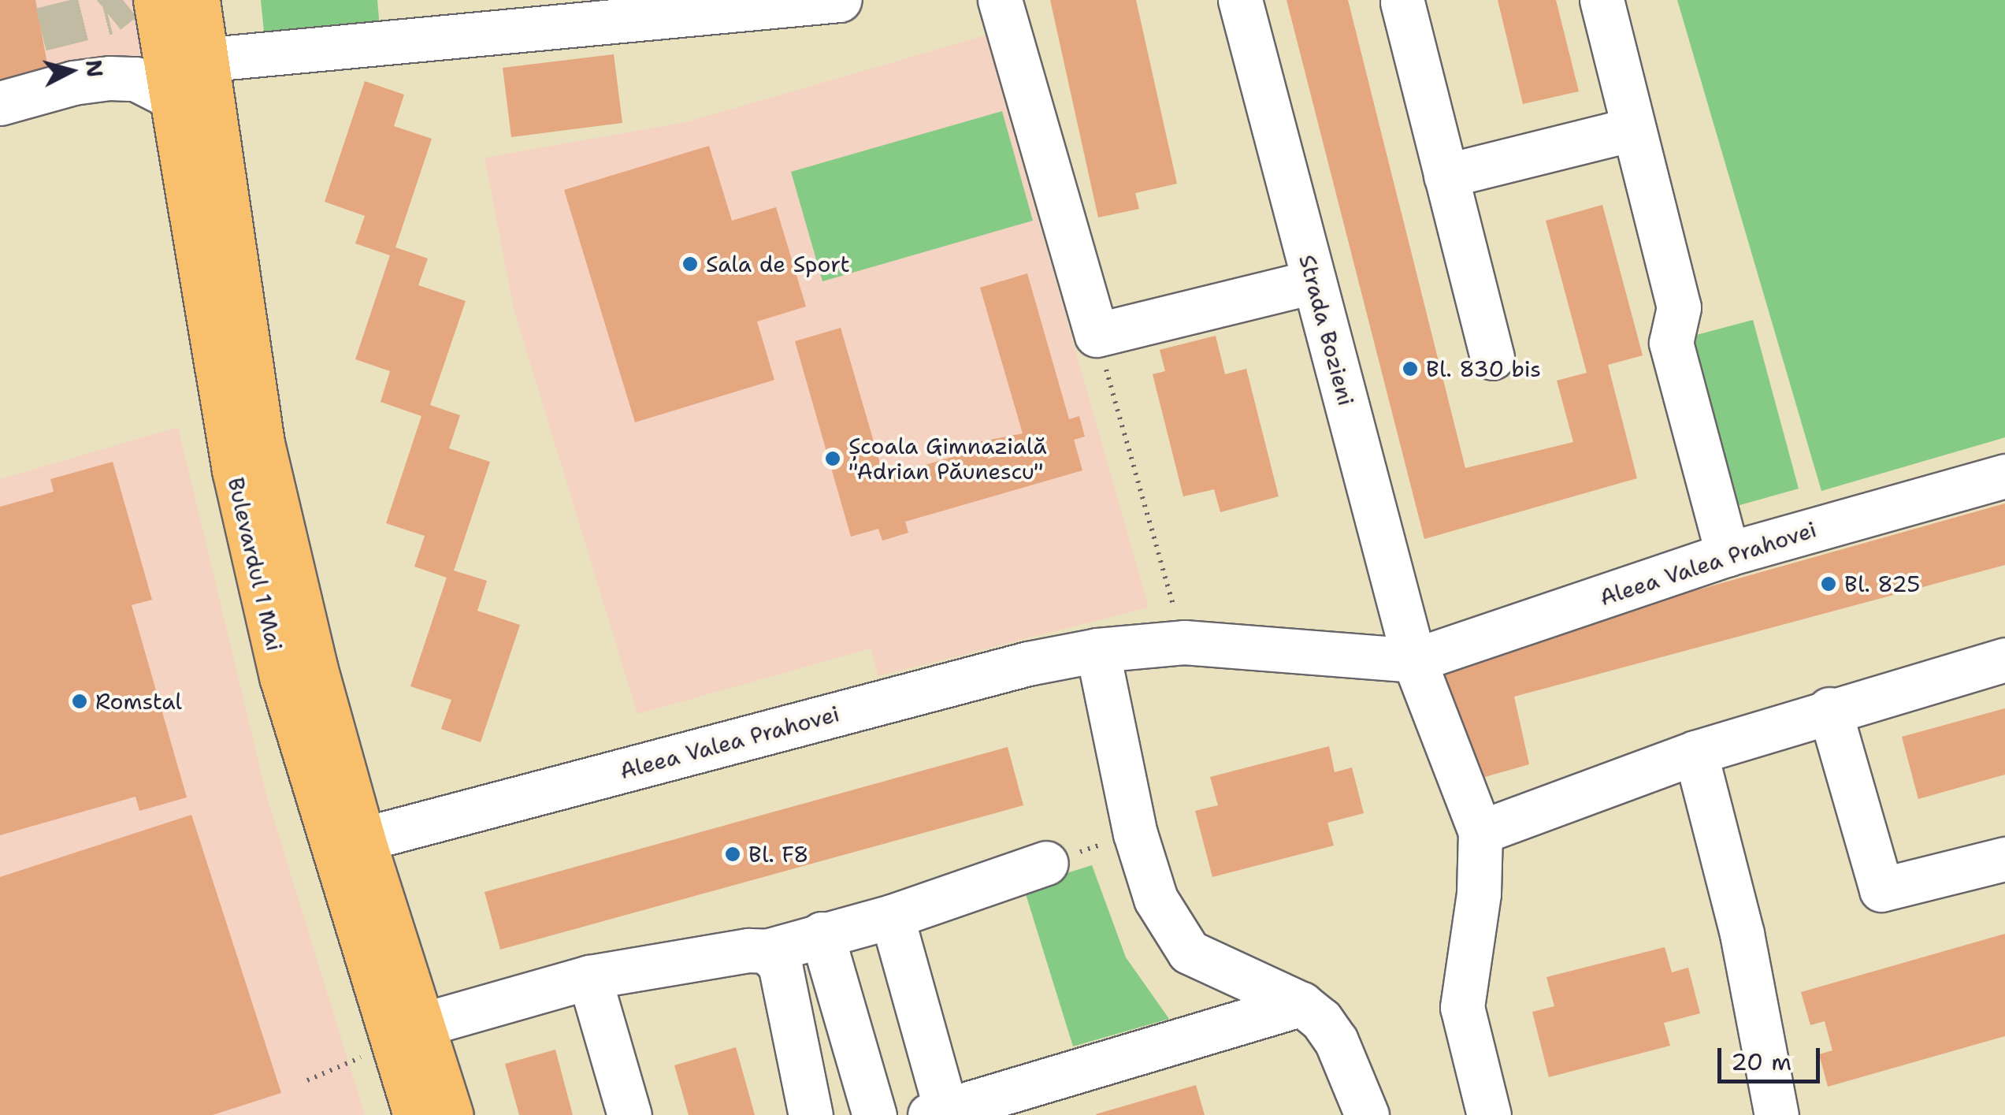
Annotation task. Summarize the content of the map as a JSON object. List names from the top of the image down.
{
  "streets": {
    "main road": ["Bulevardul 1 Mai"],
    "street": ["Strada Bozieni", "Aleea Valea Prahovei"]
  },
  "crossings": [
    ["Strada Bozieni", "Aleea Valea Prahovei"],
    ["Aleea Valea Prahovei", "Bulevardul 1 Mai"]
  ],
  "places": [
    "Sala de Sport",
    "Bl. 830 bis",
    "Școala Gimnazială \"Adrian Păunescu\"",
    "Bl. 825",
    "Romstal",
    "Bl. F8"
  ],
  "scale_bar": "20 m",
  "north": "right"
}
